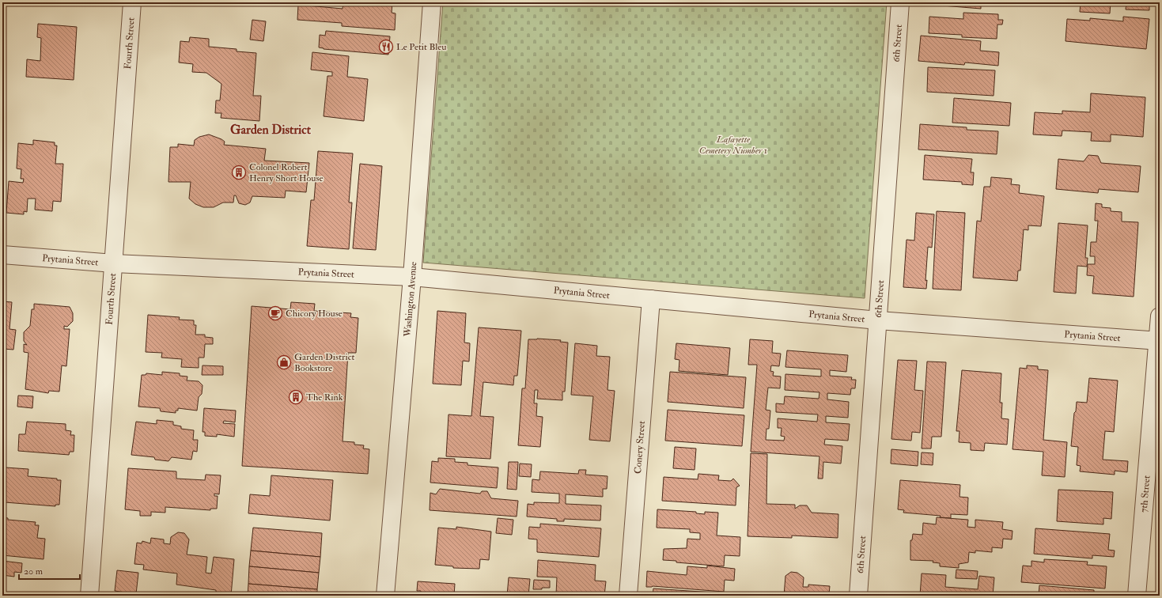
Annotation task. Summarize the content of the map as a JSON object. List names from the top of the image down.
{
  "streets": {
    "street": [
      "Fourth Street",
      "6th Street",
      "Prytania Street",
      "Washington Avenue",
      "Conery Street",
      "7th Street"
    ]
  },
  "crossings": [
    ["Fourth Street", "Prytania Street"],
    ["6th Street", "Prytania Street"],
    ["Prytania Street", "Washington Avenue"],
    ["Prytania Street", "Conery Street"],
    ["Prytania Street", "7th Street"]
  ],
  "districts": ["Garden District"],
  "parks": ["Lafayette Cemetery Number 1"],
  "places": {
    "restaurant": ["Le Petit Bleu"],
    "building": ["Colonel Robert Henry Short House", "The Rink"],
    "cafe": ["Chicory House"],
    "shop": ["Garden District Bookstore"]
  },
  "scale_bar": "20 m"
}
